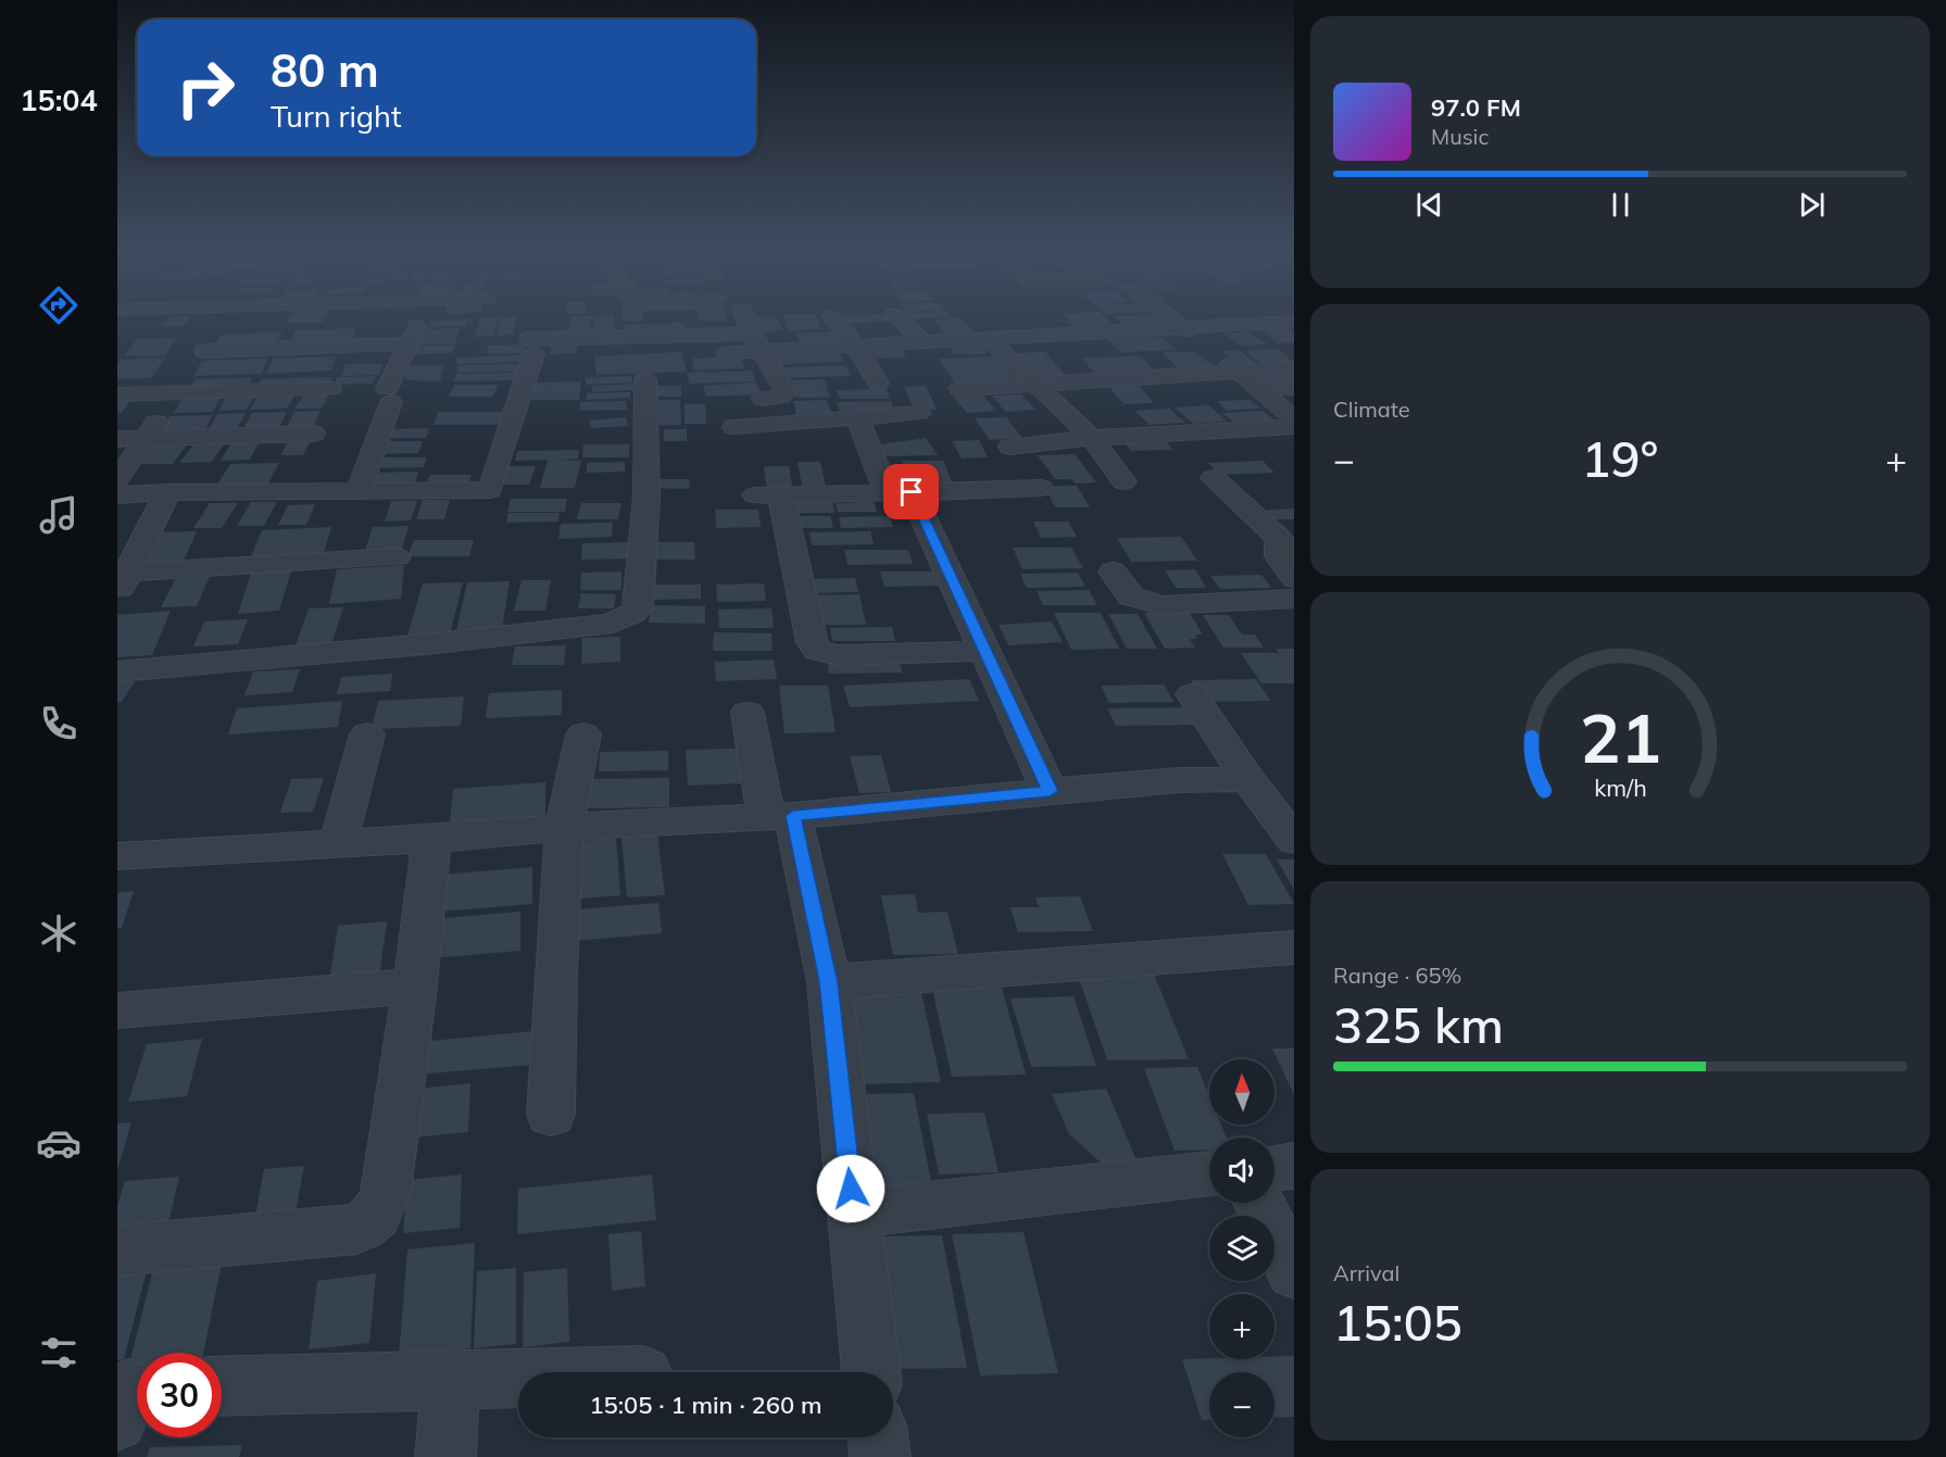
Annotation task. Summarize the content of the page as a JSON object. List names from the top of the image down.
{
  "north": "top",
  "page": {
    "tabs": "15:04",
    "turn": ["80 m", "Turn right"],
    "song": ["97.0 FM", "Music"],
    "tile": [
      "Climate",
      ["Range · 65%", "325 km"],
      ["Arrival", "15:05"]
    ],
    "heat": ["−", "19°", "+"],
    "map_buttons": ["+", "−"],
    "limit": "30",
    "trip": "15:05 · 1 min · 260 m",
    "gauge": ["21", "km/h"]
  }
}
